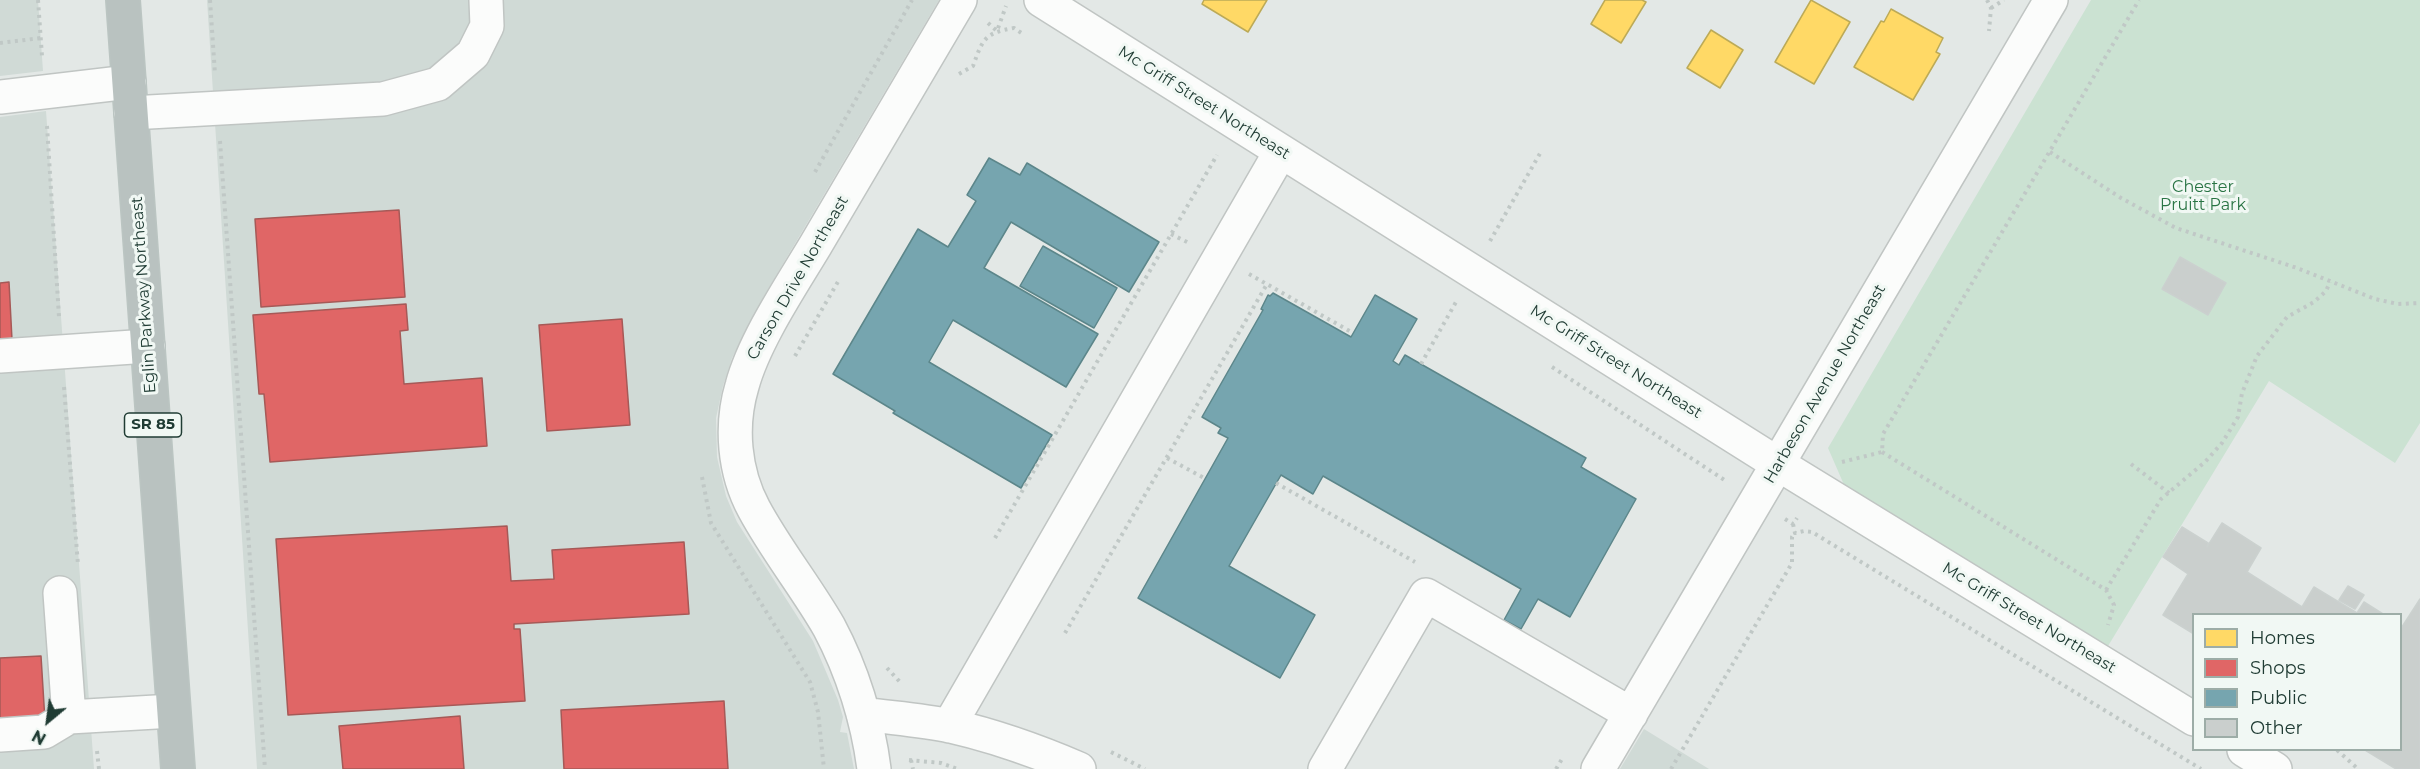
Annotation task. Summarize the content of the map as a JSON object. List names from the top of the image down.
{
  "streets": {
    "highway": ["Eglin Parkway Northeast", "SR 85"],
    "street": ["Mc Griff Street Northeast", "Carson Drive Northeast", "Harbeson Avenue Northeast"]
  },
  "crossings": [
    ["Mc Griff Street Northeast", "Harbeson Avenue Northeast"]
  ],
  "parks": ["Chester Pruitt Park"],
  "legend": [
    "Homes",
    "Shops",
    "Public",
    "Other"
  ],
  "north": "bottom left"
}
